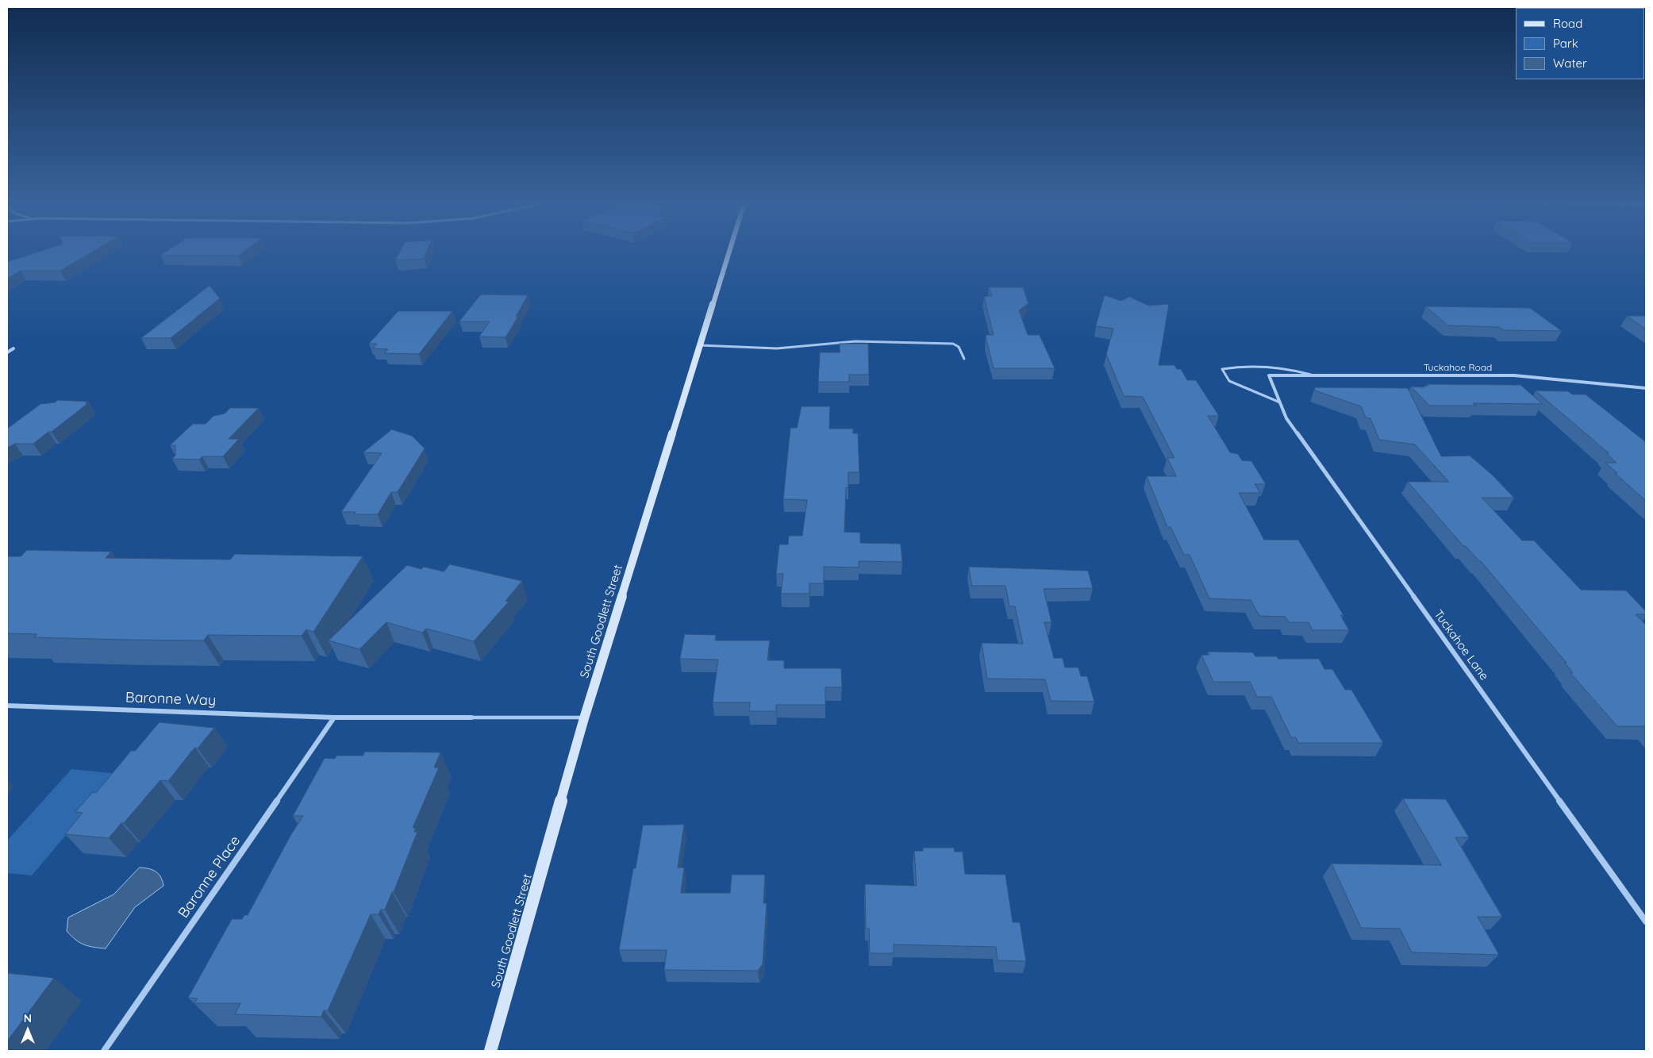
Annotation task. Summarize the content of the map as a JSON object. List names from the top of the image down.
{
  "streets": {
    "main road": ["South Goodlett Street"],
    "street": [
      "Tuckahoe Road",
      "Tuckahoe Lane",
      "Baronne Way",
      "Baronne Place"
    ]
  },
  "crossings": [
    ["Tuckahoe Road", "Tuckahoe Lane"],
    ["Baronne Way", "Baronne Place"]
  ],
  "legend": ["Road", "Park", "Water"],
  "north": "top"
}
